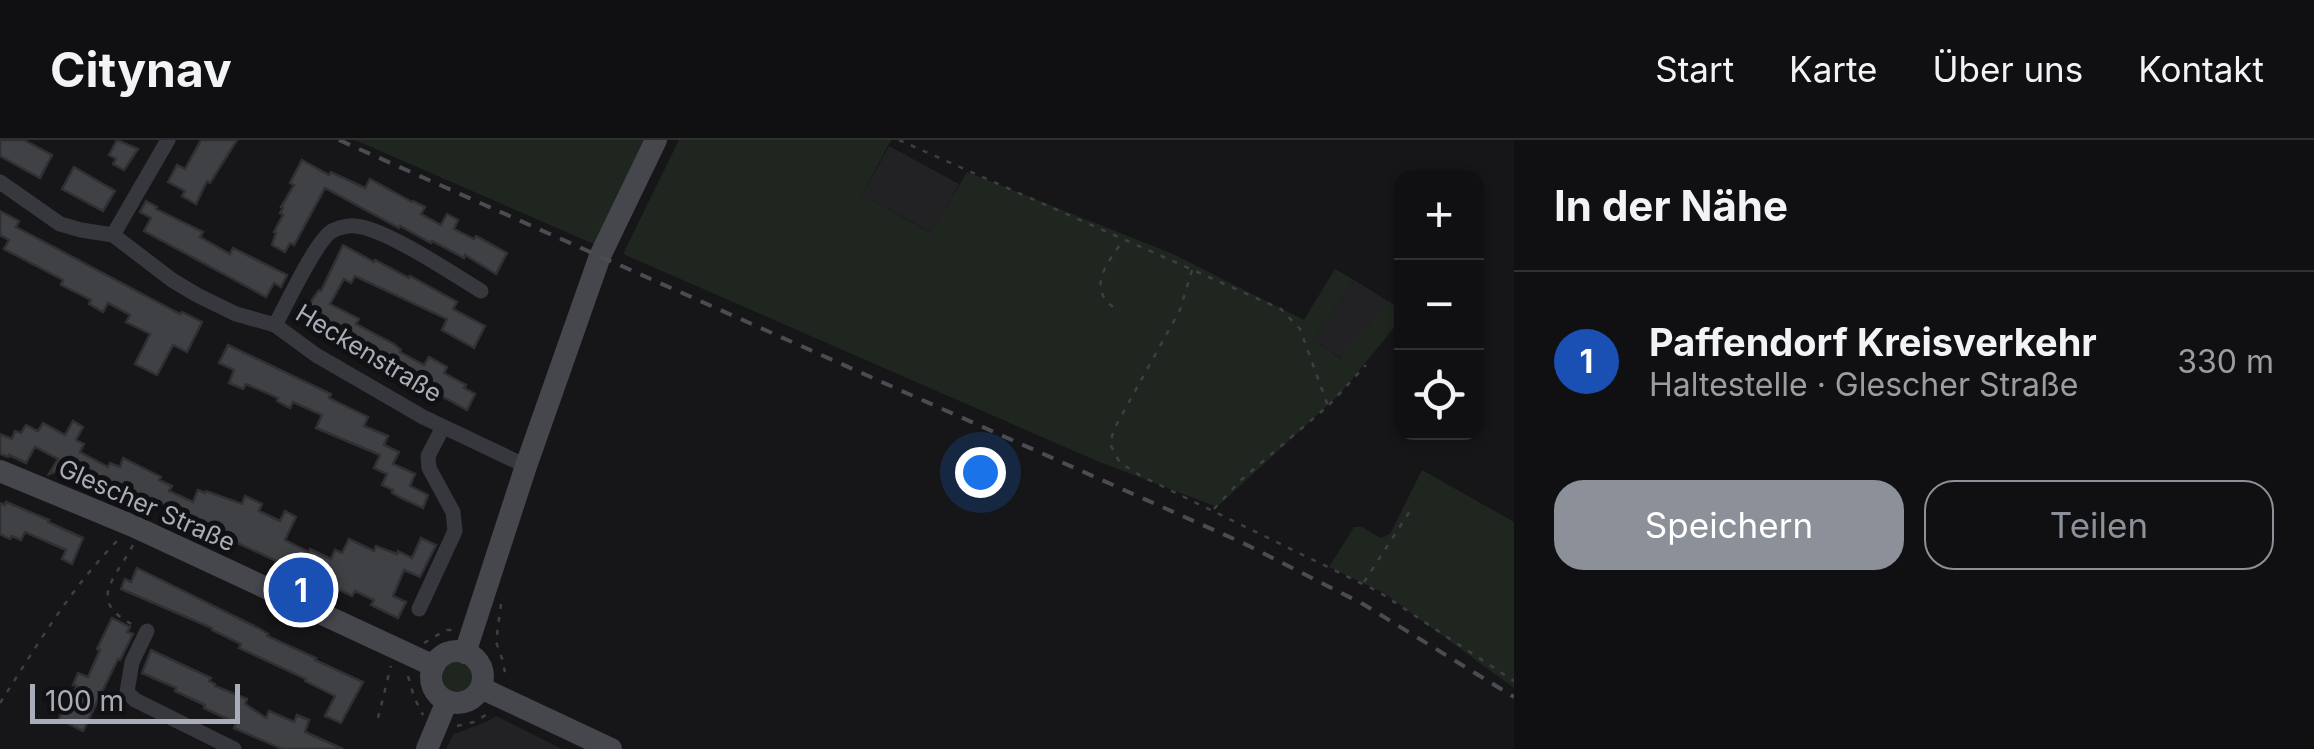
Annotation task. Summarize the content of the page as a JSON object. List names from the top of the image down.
{
  "streets": {
    "main road": ["Glescher Straße"],
    "street": ["Heckenstraße"]
  },
  "scale_bar": "100 m",
  "page": {
    "header": "Citynav",
    "nav": [
      "Start",
      "Karte",
      "Über uns",
      "Kontakt"
    ],
    "heading": "In der Nähe",
    "map_buttons": ["+", "−"],
    "list": [
      {
        "mark": "1",
        "name": "Paffendorf Kreisverkehr",
        "note": "Haltestelle · Glescher Straße",
        "value": "330 m"
      }
    ],
    "buttons": ["Speichern", "Teilen"],
    "pins": "1",
    "scale": "100 m"
  }
}
